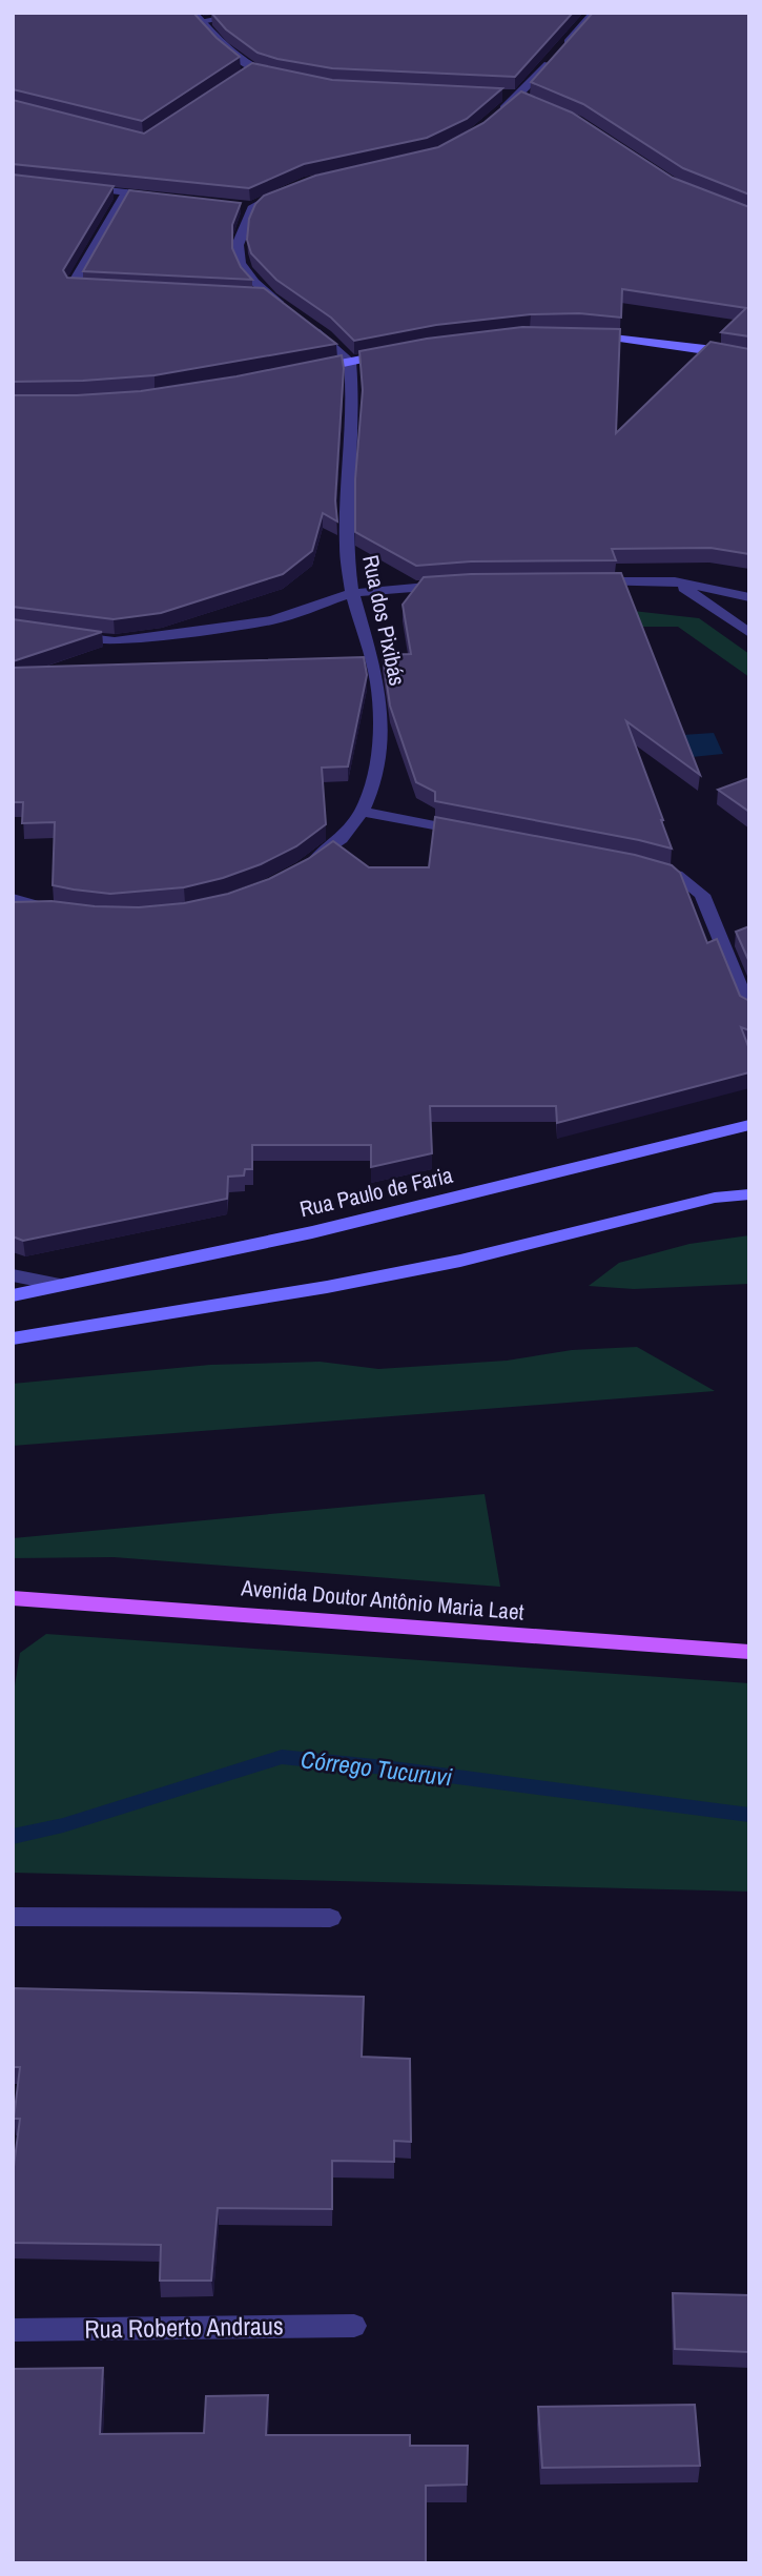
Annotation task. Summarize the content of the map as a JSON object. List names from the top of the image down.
{
  "streets": {
    "main road": ["Avenida Doutor Antônio Maria Laet"],
    "street": ["Rua dos Pixibás", "Rua Paulo de Faria", "Rua Roberto Andraus"]
  },
  "water": ["Córrego Tucuruvi"]
}
